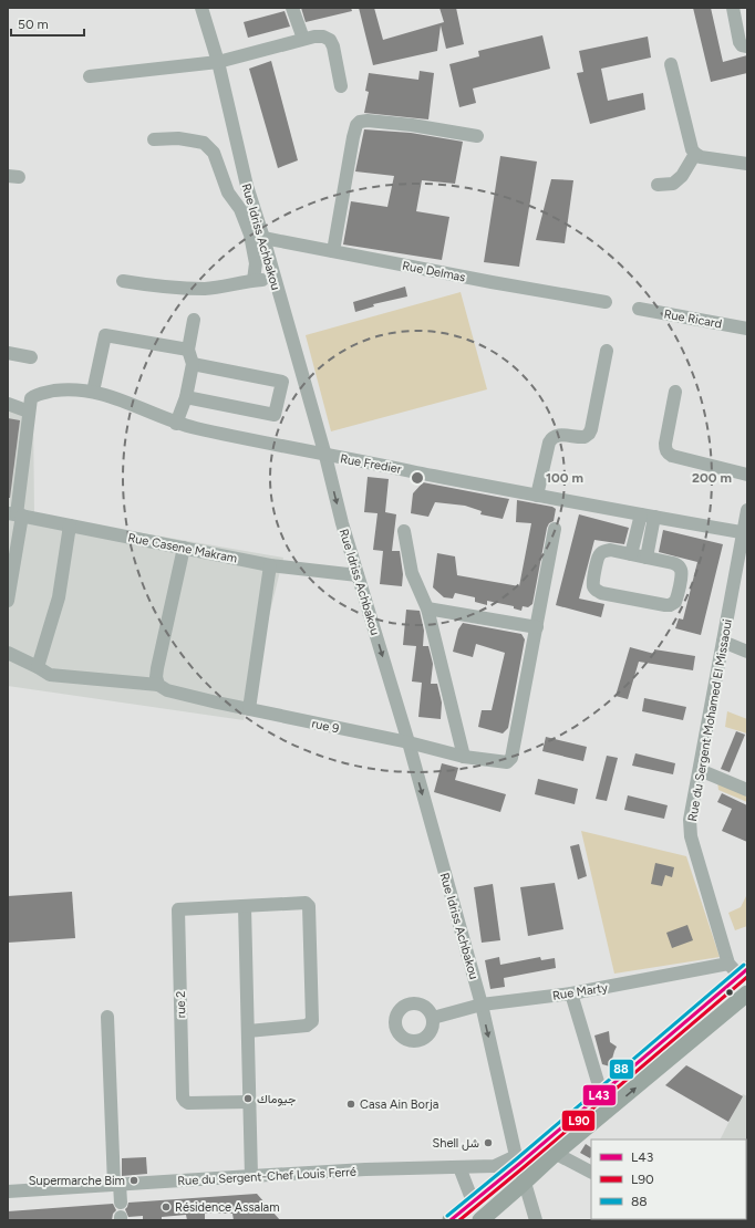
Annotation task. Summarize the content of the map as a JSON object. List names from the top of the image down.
{
  "streets": {
    "street": [
      "Rue Idriss Achbakou",
      "Rue Delmas",
      "Rue Ricard",
      "Rue Fredier",
      "Rue Casene Makram",
      "Rue du Sergent Mohamed El Missaoui",
      "rue 9",
      "Rue Marty",
      "rue 2",
      "Rue du Sergent-Chef Louis Ferré"
    ]
  },
  "crossings": [
    ["Rue Idriss Achbakou", "Rue Delmas"],
    ["Rue Idriss Achbakou", "Rue Fredier"],
    ["Rue Idriss Achbakou", "Rue Casene Makram"],
    ["Rue Idriss Achbakou", "rue 9"],
    ["Rue Idriss Achbakou", "Rue Marty"],
    ["Rue Idriss Achbakou", "Rue du Sergent-Chef Louis Ferré"],
    ["Rue Fredier", "Rue du Sergent Mohamed El Missaoui"],
    ["Rue du Sergent Mohamed El Missaoui", "Rue Marty"]
  ],
  "places": [
    "جيوماك",
    "Casa Ain Borja",
    "Shell شل",
    "Supermarche Bim",
    "Résidence Assalam"
  ],
  "lines": ["transit line 88", "transit line L43", "transit line L90"],
  "legend": ["L43", "L90", "88"],
  "scale_bar": "50 m",
  "rings": ["100 m", "200 m"]
}
